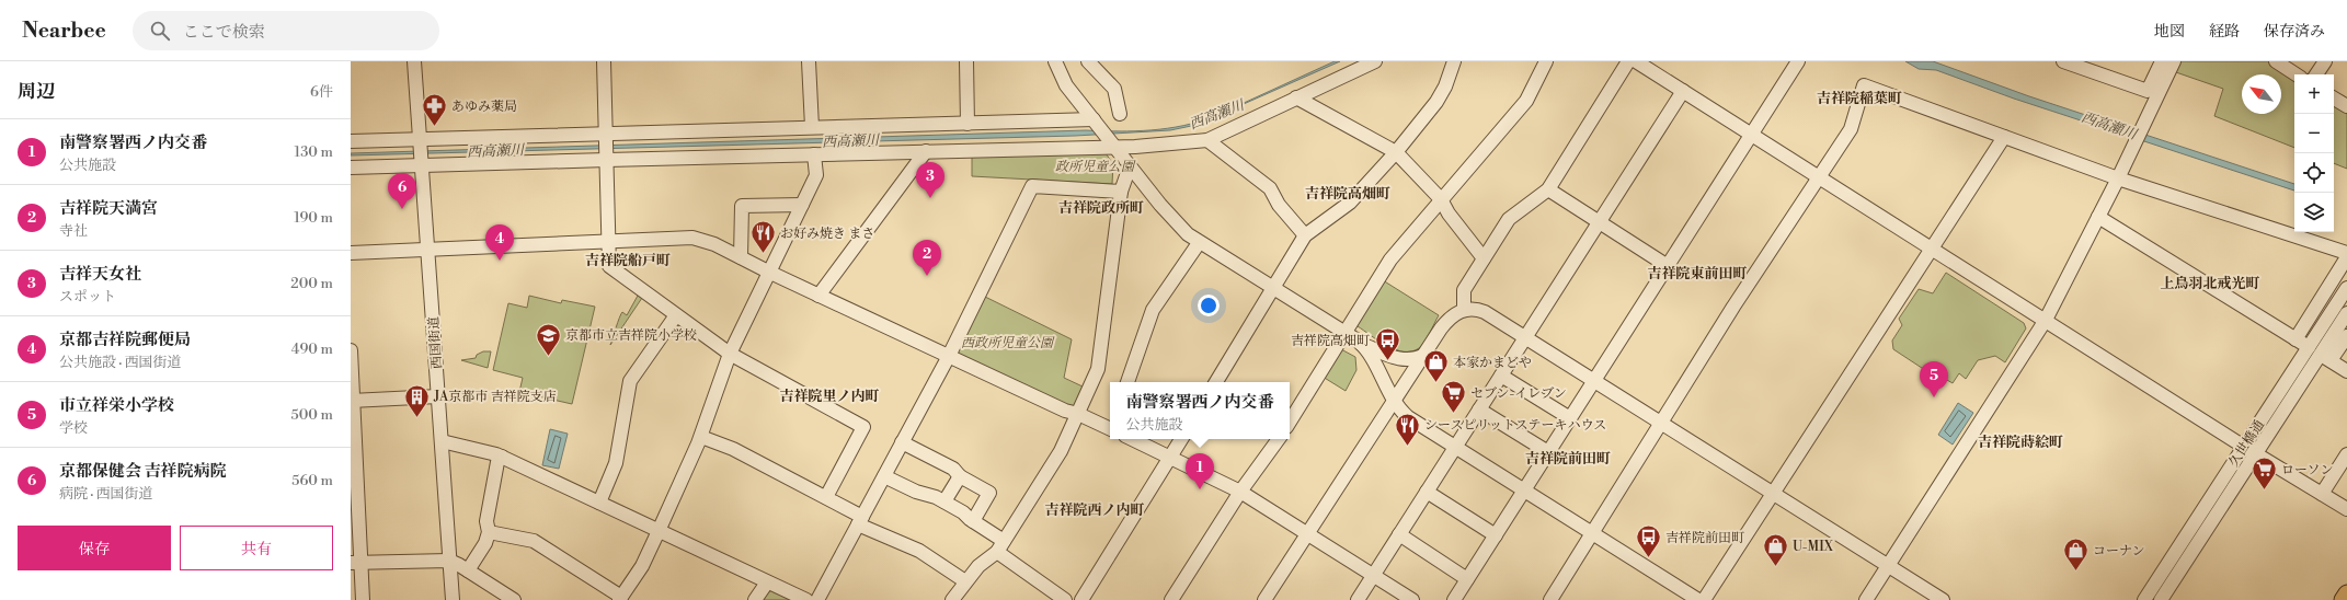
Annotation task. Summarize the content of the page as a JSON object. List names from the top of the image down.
{
  "streets": {
    "street": ["西国街道", "久世橋通"]
  },
  "districts": [
    "吉祥院稲葉町",
    "吉祥院高畑町",
    "吉祥院政所町",
    "吉祥院船戸町",
    "吉祥院東前田町",
    "上鳥羽北戒光町",
    "吉祥院里ノ内町",
    "吉祥院蒔絵町",
    "吉祥院前田町",
    "吉祥院西ノ内町"
  ],
  "water": ["西高瀬川"],
  "parks": ["政所児童公園", "西政所児童公園"],
  "places": {
    "pharmacy": ["あゆみ薬局"],
    "restaurant": ["お好み焼き まさ", "シースピリットステーキハウス"],
    "school or university": ["京都市立吉祥院小学校"],
    "bus stop": ["吉祥院高畑町", "吉祥院前田町"],
    "shop": ["本家かまどや", "U-MIX", "コーナン"],
    "supermarket": ["セブン-イレブン", "ローソン"],
    "building": ["JA京都市 吉祥院支店"]
  },
  "north": "top left",
  "page": {
    "header": "Nearbee",
    "search": "ここで検索",
    "nav": ["地図", "経路", "保存済み"],
    "heading": ["周辺", "6件"],
    "map_buttons": ["+", "−"],
    "list": [
      {
        "mark": "1",
        "name": "南警察署西ノ内交番",
        "note": "公共施設",
        "value": "130 m"
      },
      {
        "mark": "2",
        "name": "吉祥院天満宮",
        "note": "寺社",
        "value": "190 m"
      },
      {
        "mark": "3",
        "name": "吉祥天女社",
        "note": "スポット",
        "value": "200 m"
      },
      {
        "mark": "4",
        "name": "京都吉祥院郵便局",
        "note": "公共施設 · 西国街道",
        "value": "490 m"
      },
      {
        "mark": "5",
        "name": "市立祥栄小学校",
        "note": "学校",
        "value": "500 m"
      },
      {
        "mark": "6",
        "name": "京都保健会 吉祥院病院",
        "note": "病院 · 西国街道",
        "value": "560 m"
      }
    ],
    "pins": [
      "3",
      "6",
      "4",
      "2",
      "5",
      "1"
    ],
    "popup": ["南警察署西ノ内交番", "公共施設"],
    "buttons": ["保存", "共有"]
  }
}
